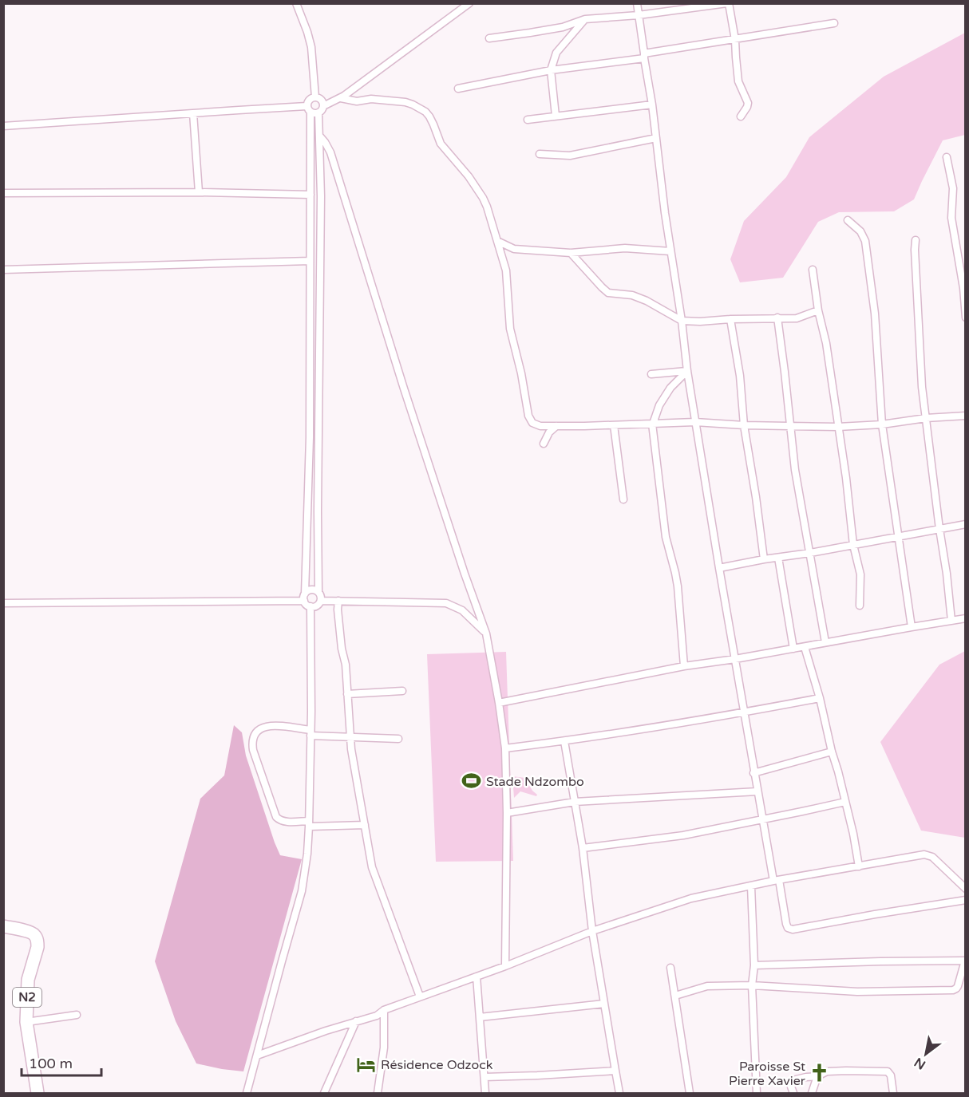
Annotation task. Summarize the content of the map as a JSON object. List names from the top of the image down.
{
  "streets": {
    "highway": ["N2"]
  },
  "places": {
    "sports": ["Stade Ndzombo"],
    "hotel": ["Résidence Odzock"],
    "church": ["Paroisse St Pierre Xavier"]
  },
  "scale_bar": "100 m",
  "north": "bottom left"
}
